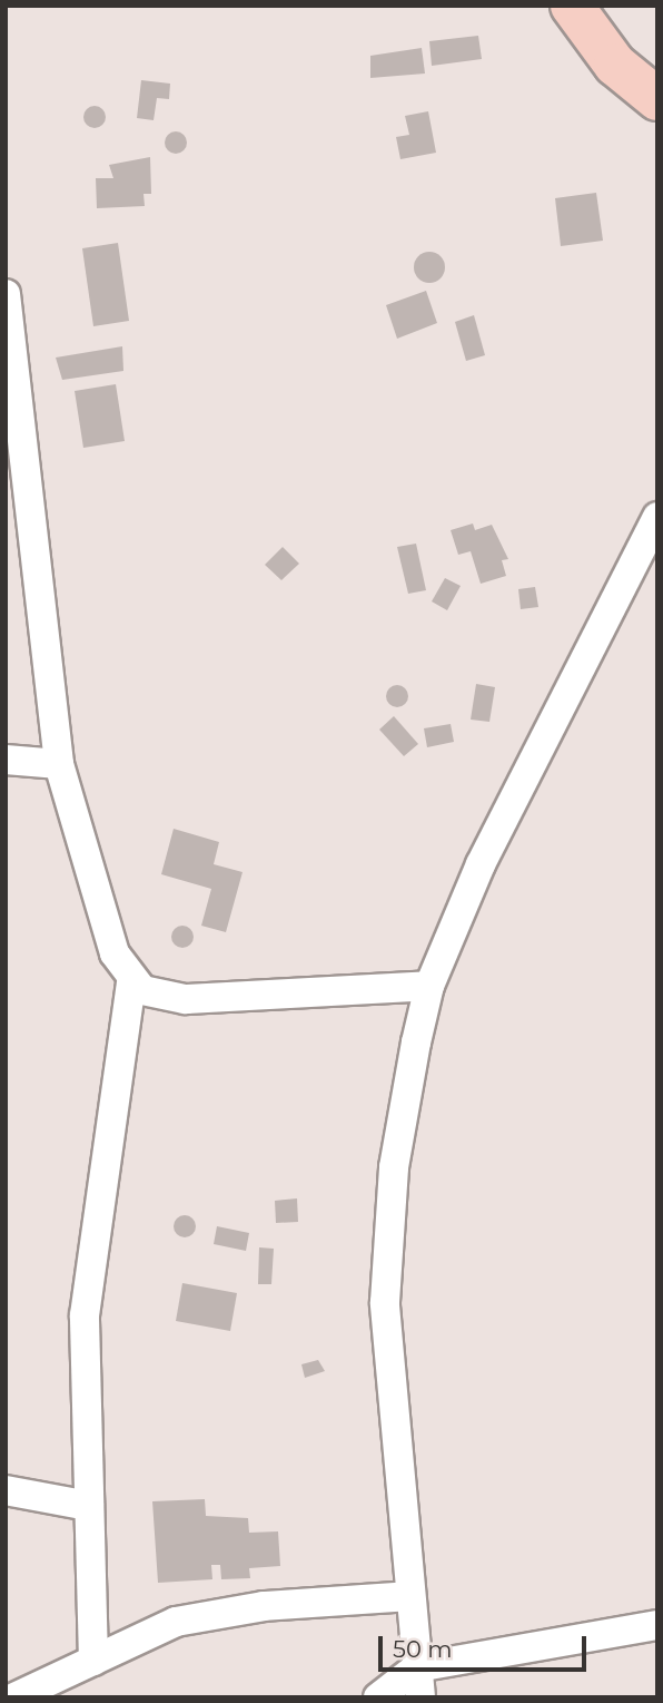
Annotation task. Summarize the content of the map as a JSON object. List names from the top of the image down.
{
  "scale_bar": "50 m"
}
